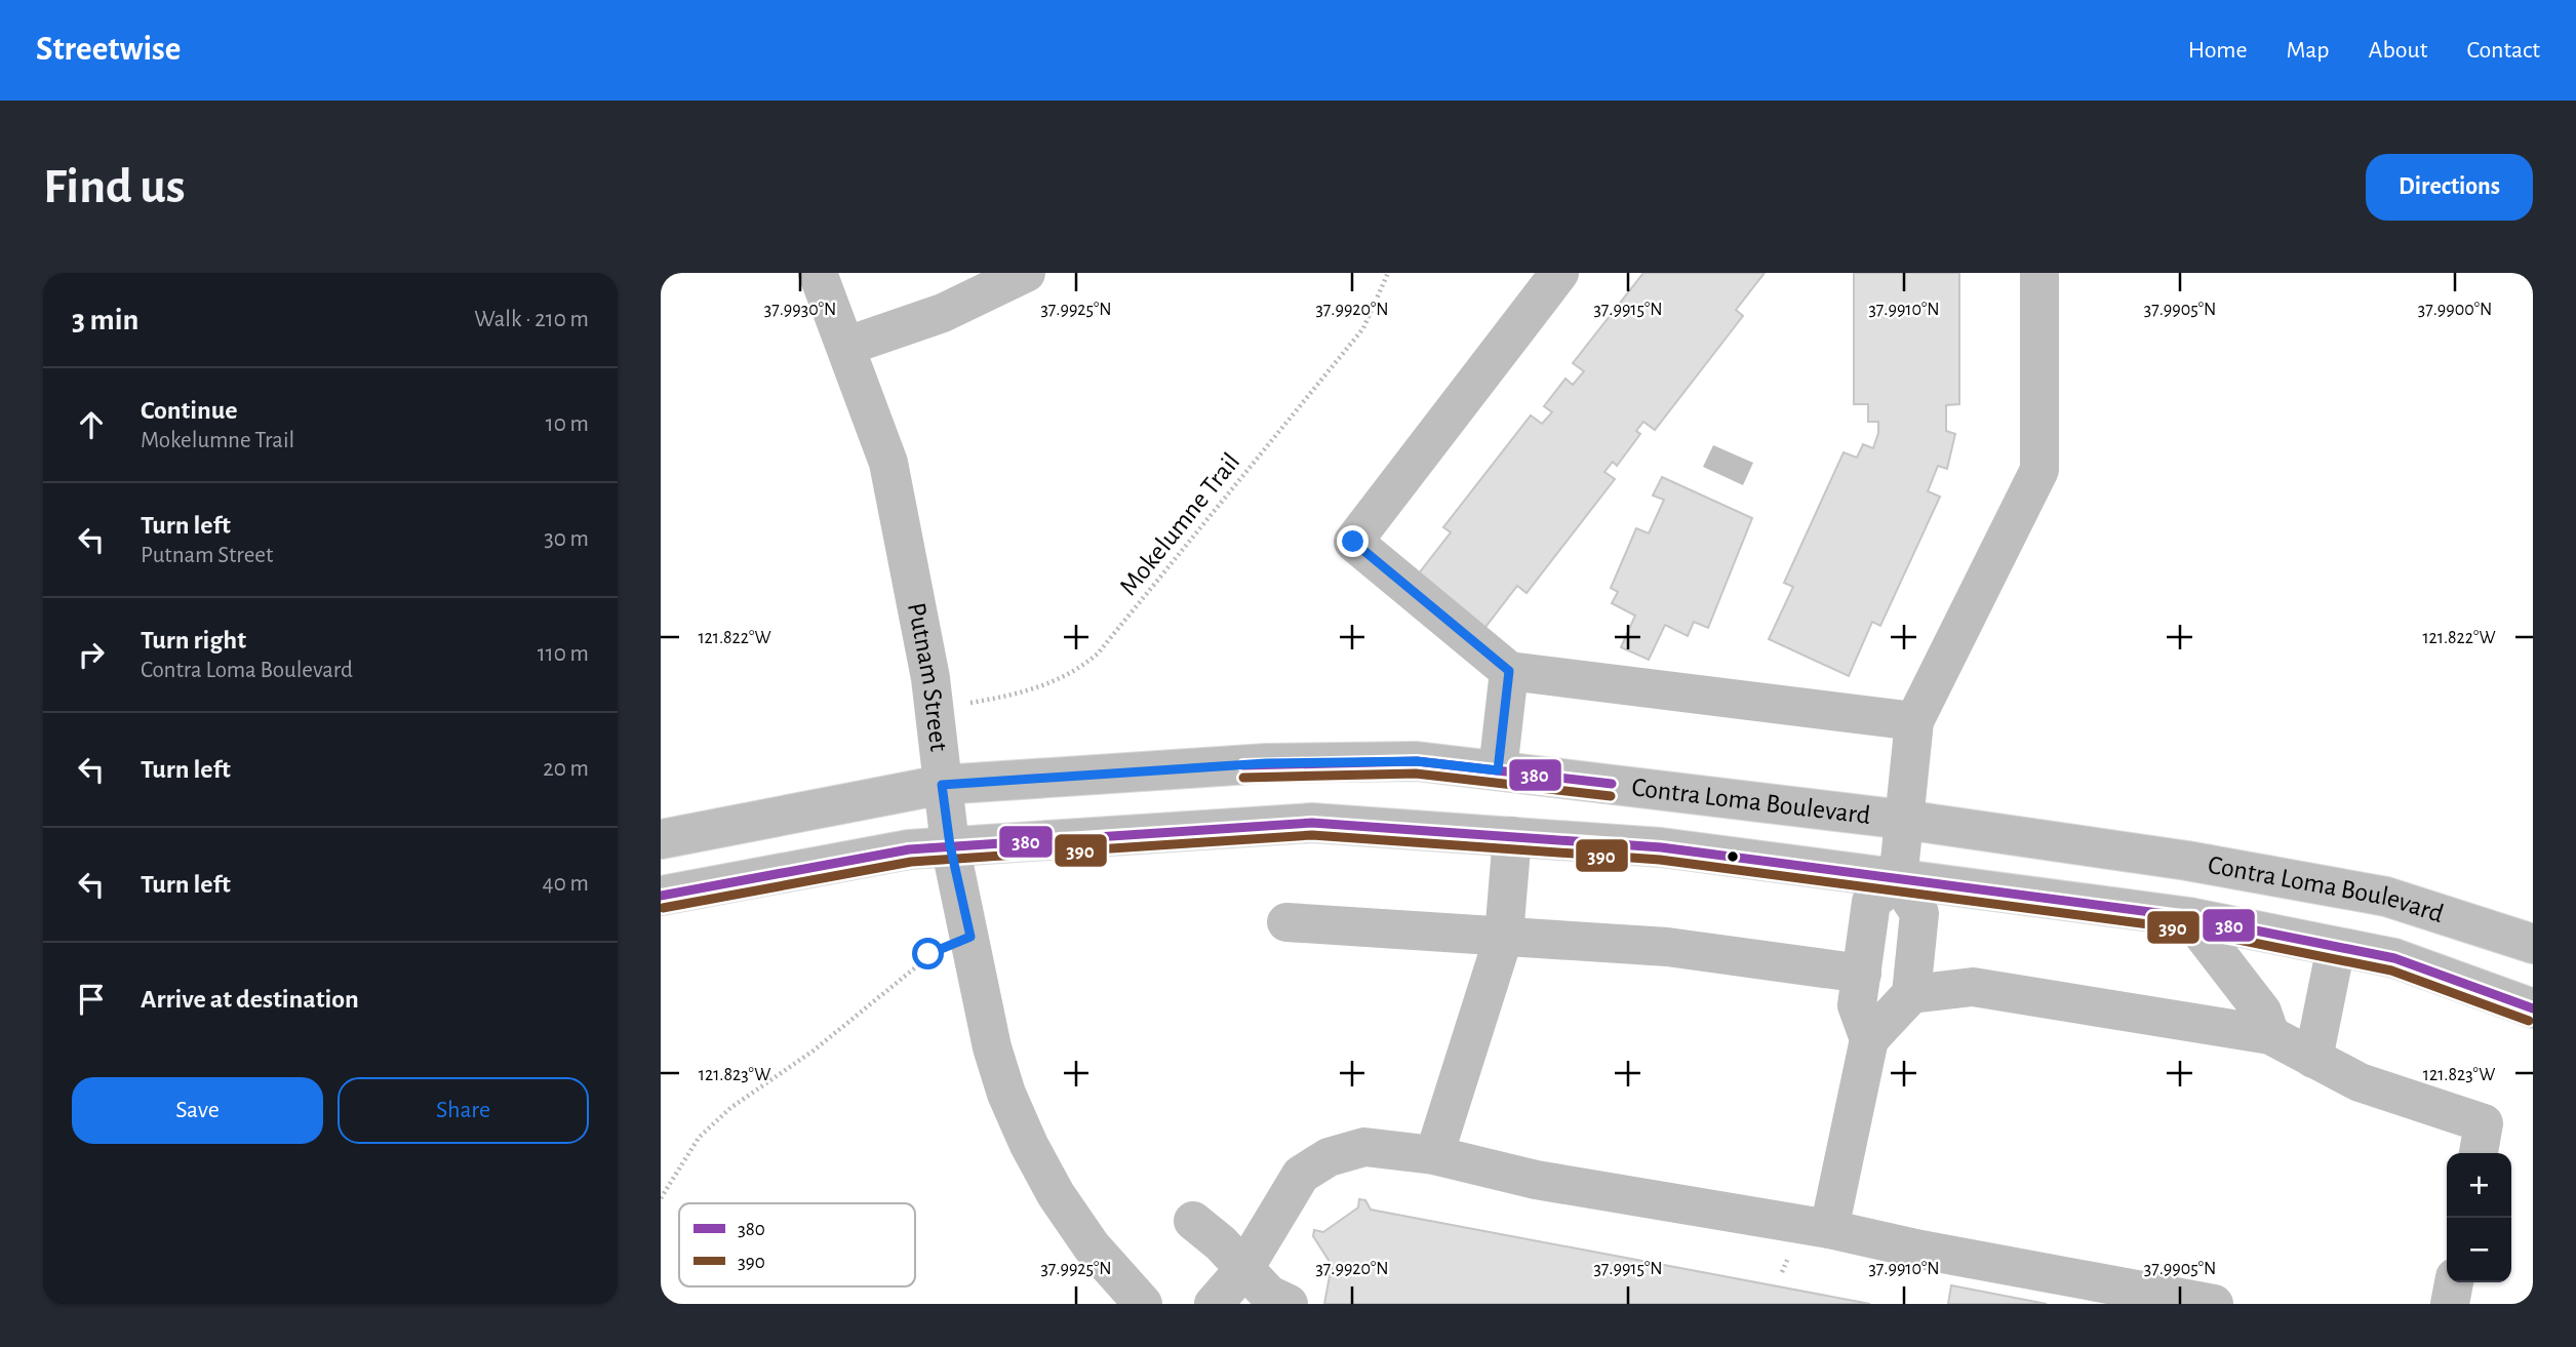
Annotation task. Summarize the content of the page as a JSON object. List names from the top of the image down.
{
  "streets": {
    "main road": ["Putnam Street", "Contra Loma Boulevard"],
    "path": ["Mokelumne Trail"]
  },
  "crossings": [
    ["Mokelumne Trail", "Putnam Street"],
    ["Putnam Street", "Contra Loma Boulevard"]
  ],
  "lines": ["transit line 380", "transit line 390"],
  "legend": ["380", "390"],
  "page": {
    "header": "Streetwise",
    "nav": [
      "Home",
      "Map",
      "About",
      "Contact"
    ],
    "buttons": [
      "Directions",
      ["Save", "Share"]
    ],
    "title": "Find us",
    "heading": ["3 min", "Walk · 210 m"],
    "list": [
      ["Continue", "Mokelumne Trail", "10 m"],
      ["Turn left", "Putnam Street", "30 m"],
      ["Turn right", "Contra Loma Boulevard", "110 m"],
      ["Turn left", "20 m"],
      ["Turn left", "40 m"],
      "Arrive at destination"
    ],
    "map_buttons": ["+", "−"]
  },
  "coordinates": [
    "37.9930°N",
    "37.9925°N",
    "37.9920°N",
    "37.9915°N",
    "37.9910°N",
    "37.9905°N",
    "37.9900°N",
    "121.822°W",
    "121.823°W"
  ]
}
